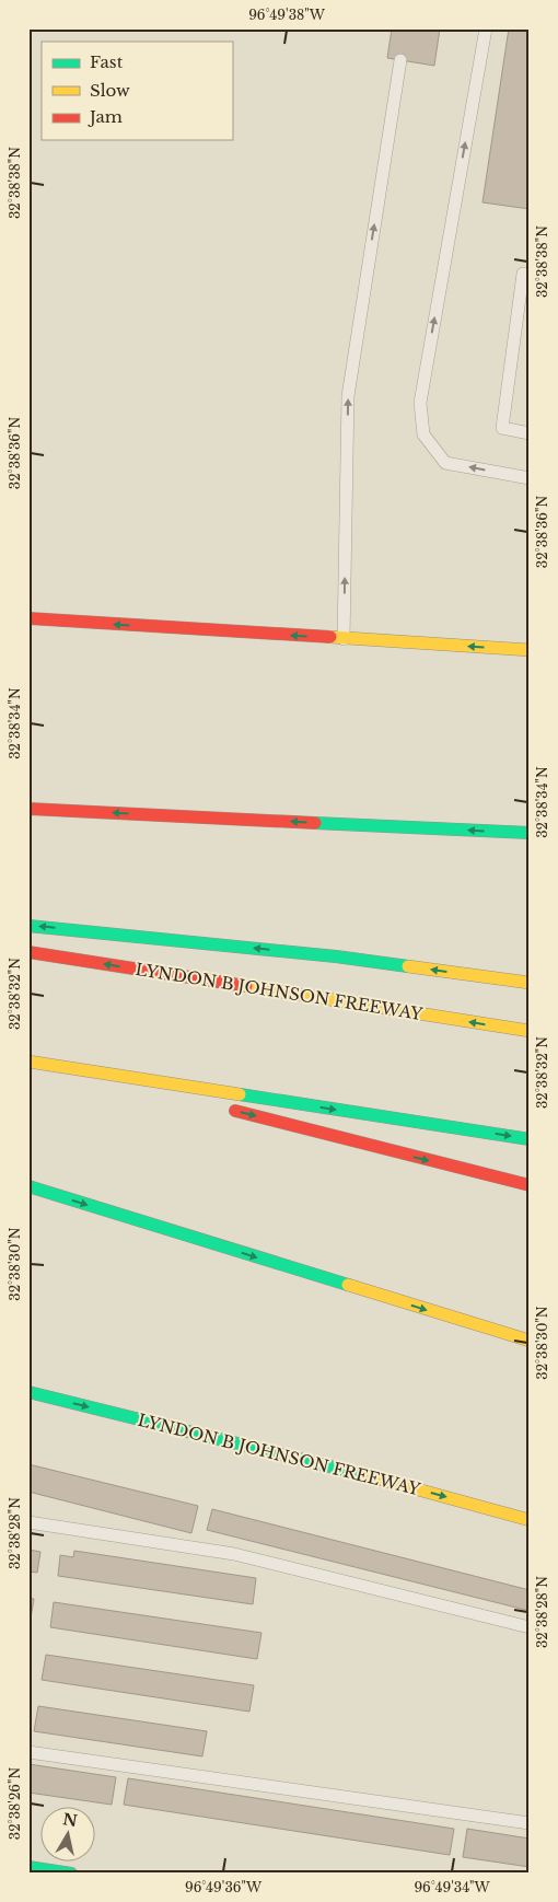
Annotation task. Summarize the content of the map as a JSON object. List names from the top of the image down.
{
  "streets": {
    "main road": ["LYNDON B JOHNSON FREEWAY"]
  },
  "legend": ["Fast", "Slow", "Jam"],
  "north": "top",
  "coordinates": [
    "96°49'38\"W",
    "32°38'38\"N",
    "32°38'36\"N",
    "32°38'34\"N",
    "32°38'32\"N",
    "32°38'30\"N",
    "32°38'28\"N",
    "32°38'26\"N",
    "96°49'36\"W",
    "96°49'34\"W"
  ]
}
